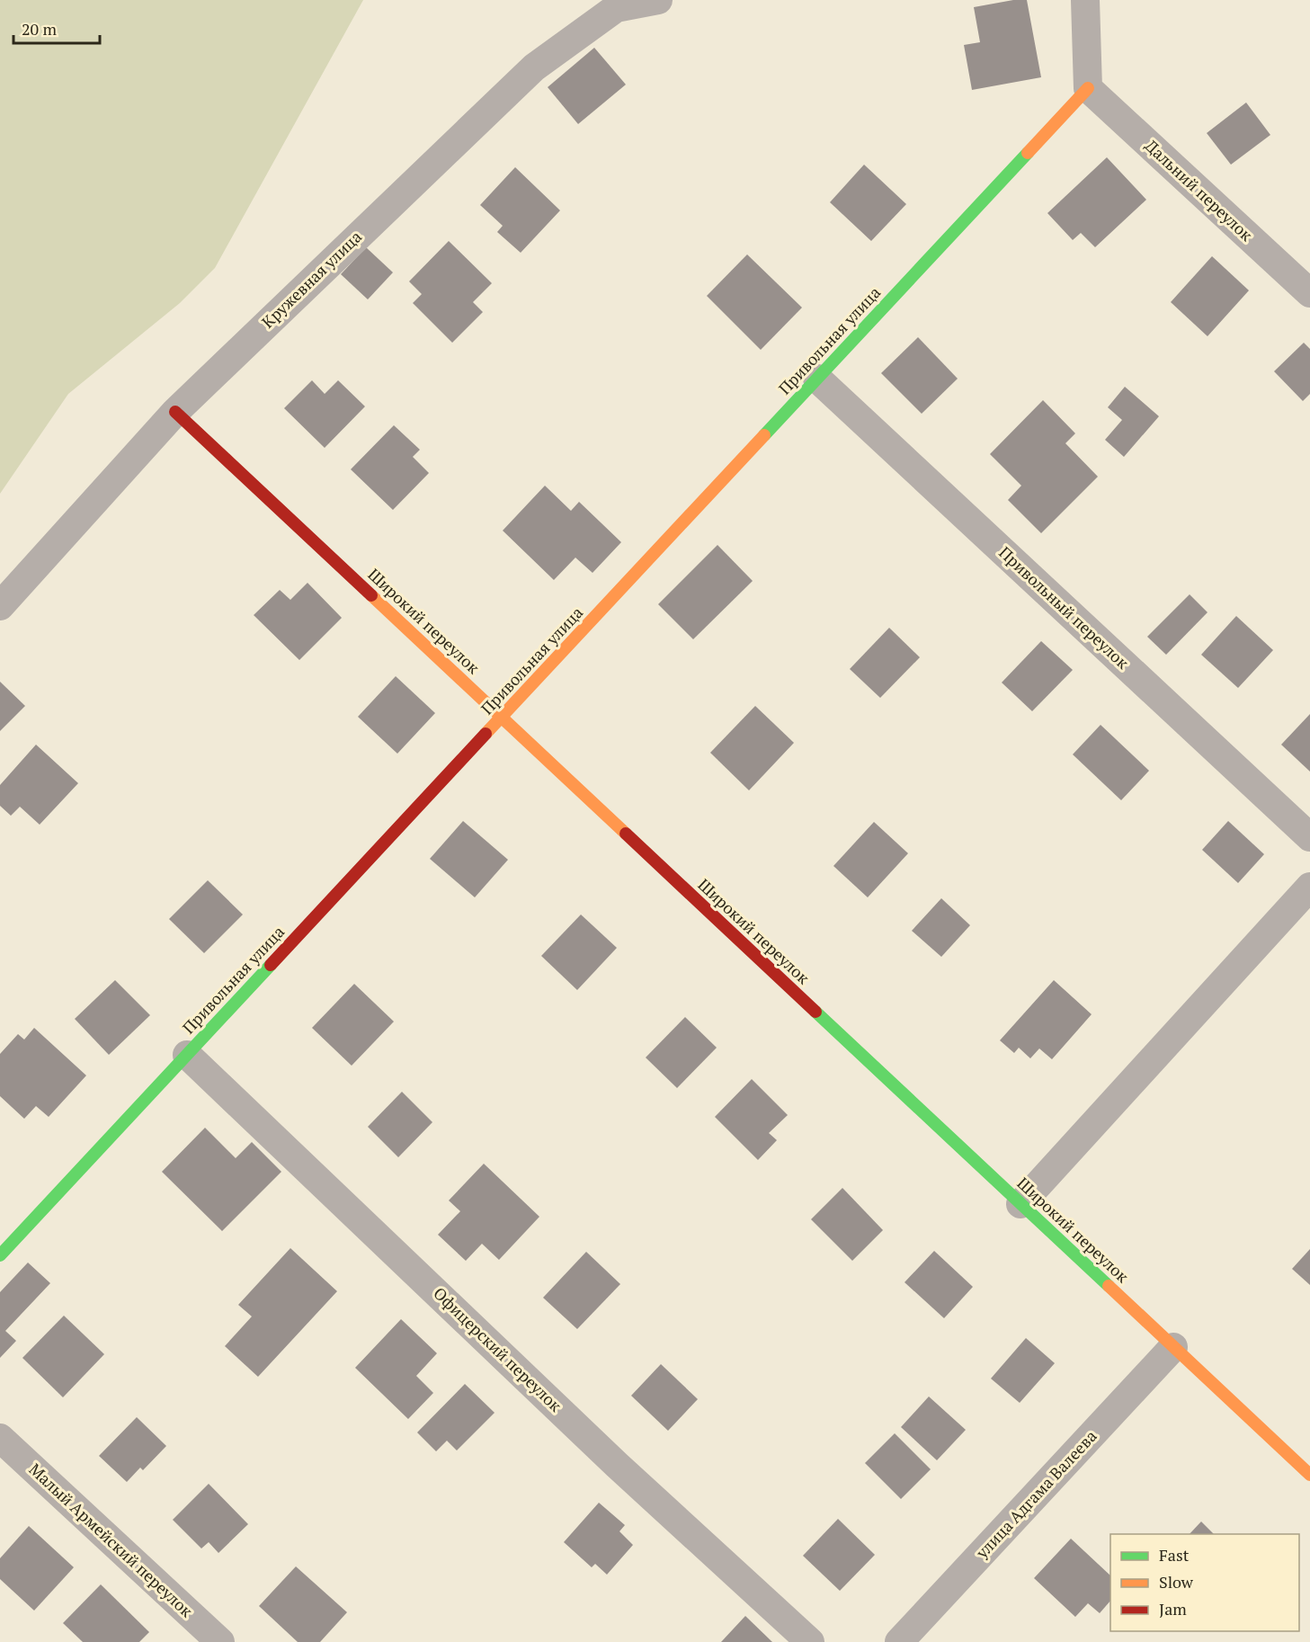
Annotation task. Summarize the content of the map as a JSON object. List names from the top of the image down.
{
  "streets": {
    "street": [
      "Дальний переулок",
      "Кружевная улица",
      "Привольная улица",
      "Привольный переулок",
      "Широкий переулок",
      "Офицерский переулок",
      "улица Адгама Валеева",
      "Малый Армейский переулок"
    ]
  },
  "crossings": [
    ["Дальний переулок", "Привольная улица"],
    ["Кружевная улица", "Широкий переулок"],
    ["Привольная улица", "Привольный переулок"],
    ["Привольная улица", "Широкий переулок"],
    ["Привольная улица", "Офицерский переулок"],
    ["Широкий переулок", "улица Адгама Валеева"]
  ],
  "legend": ["Fast", "Slow", "Jam"],
  "scale_bar": "20 m"
}
